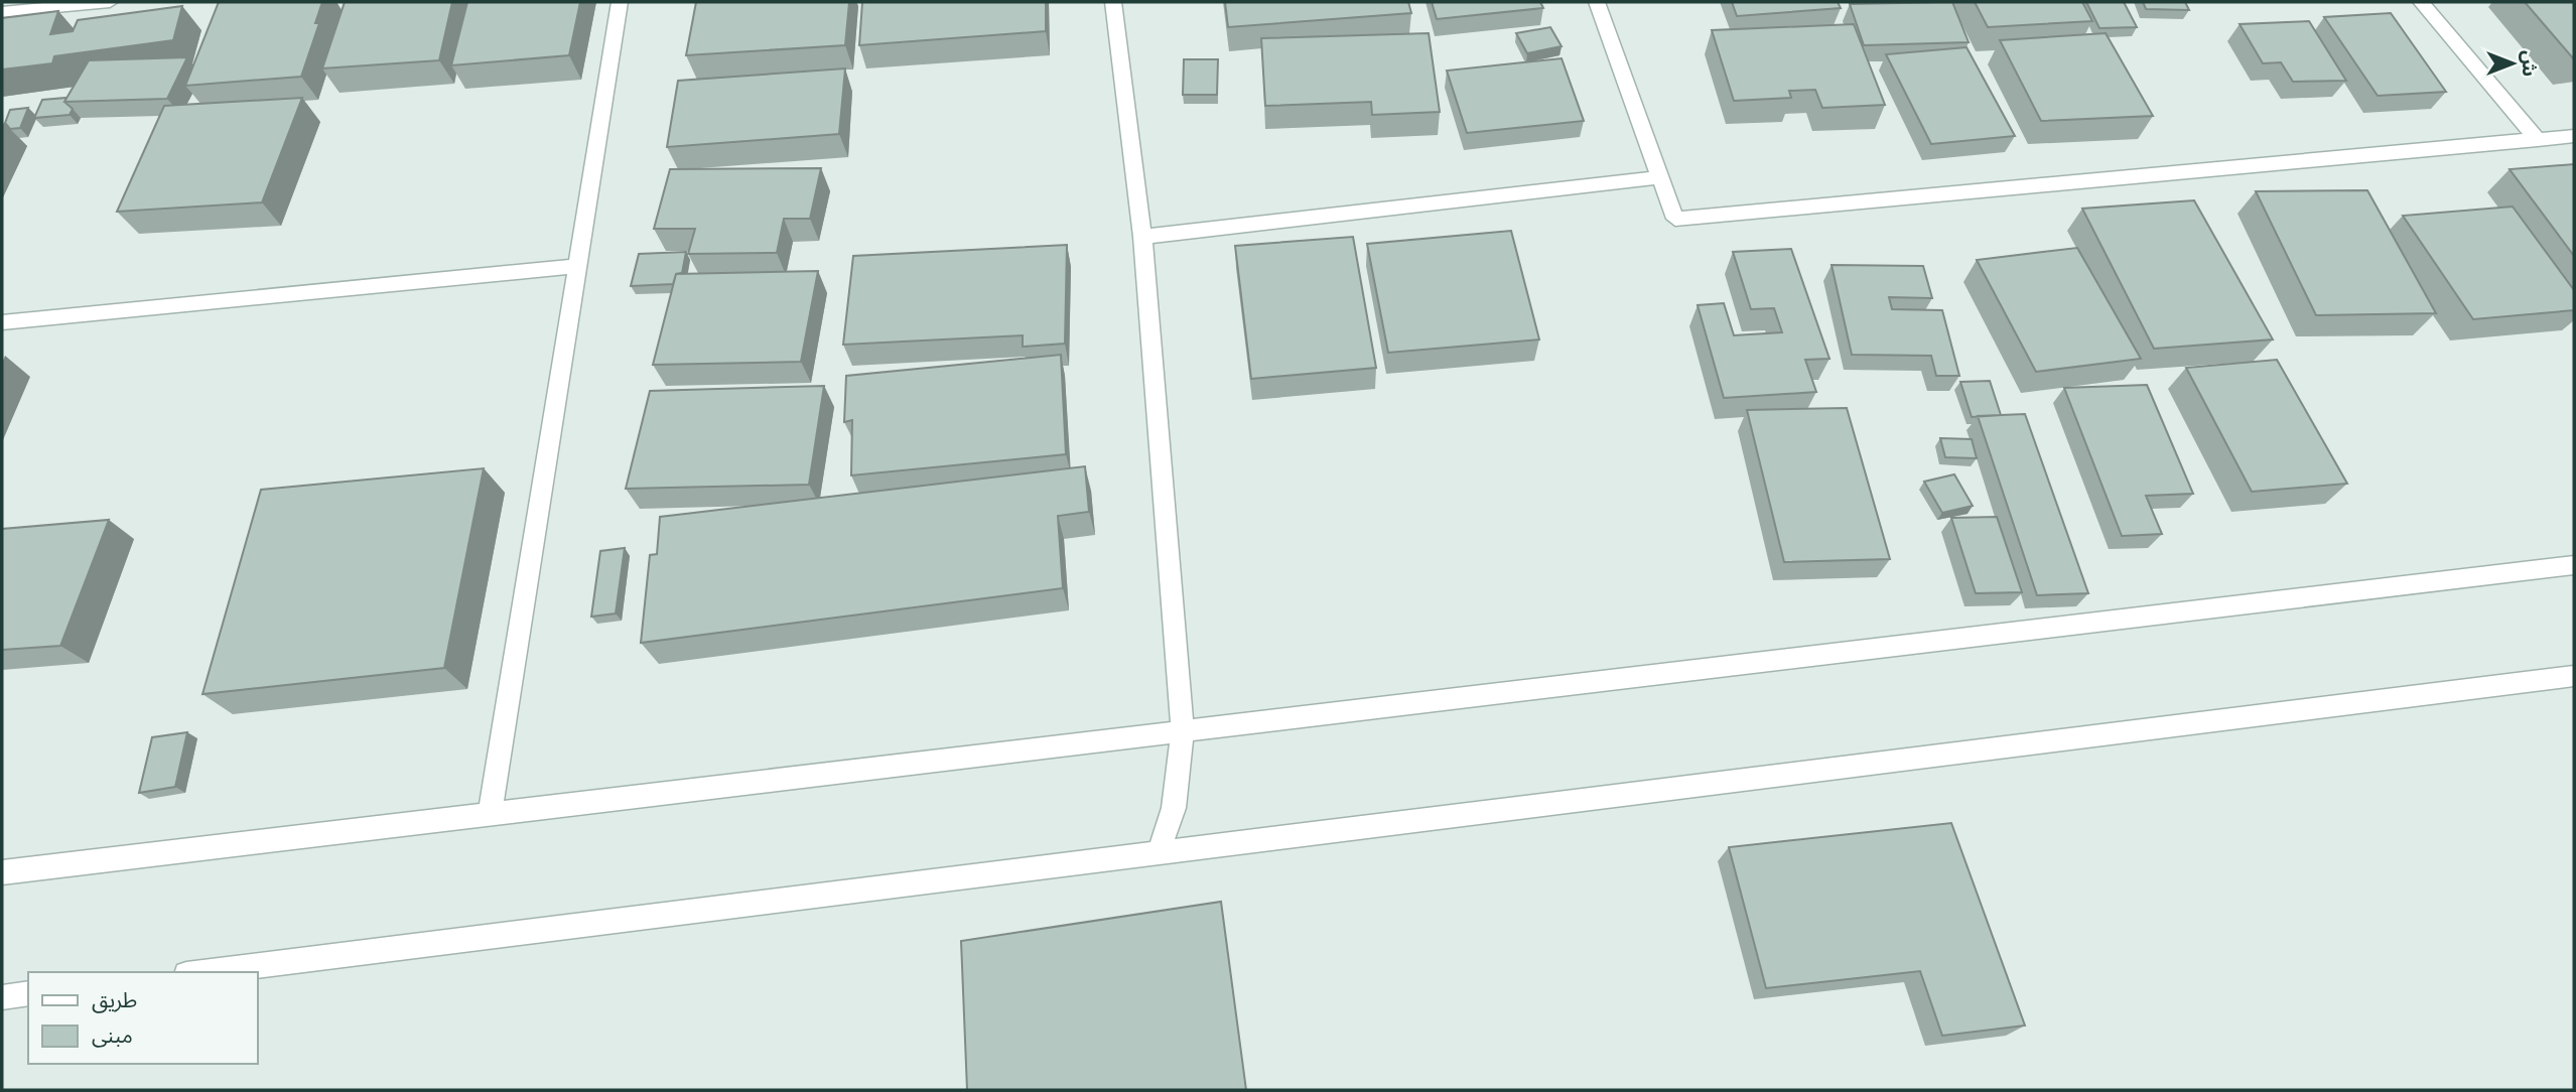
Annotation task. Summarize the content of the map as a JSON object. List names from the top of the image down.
{
  "legend": ["طريق", "مبنى"],
  "north": "right"
}
